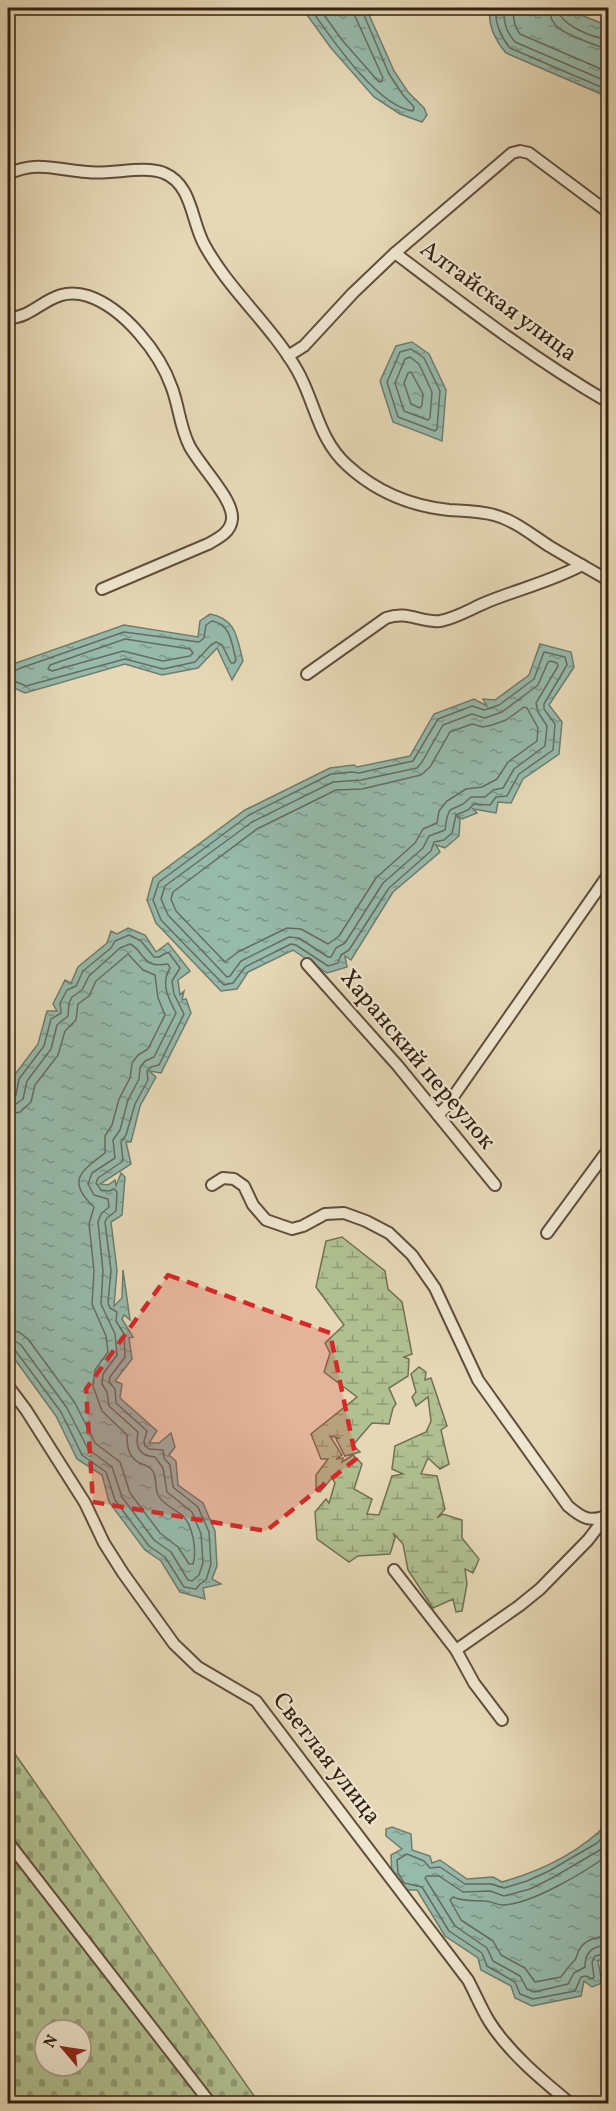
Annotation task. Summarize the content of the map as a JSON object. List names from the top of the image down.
{
  "streets": {
    "street": ["Алтайская улица", "Харанский переулок", "Светлая улица"]
  },
  "north": "top left"
}
